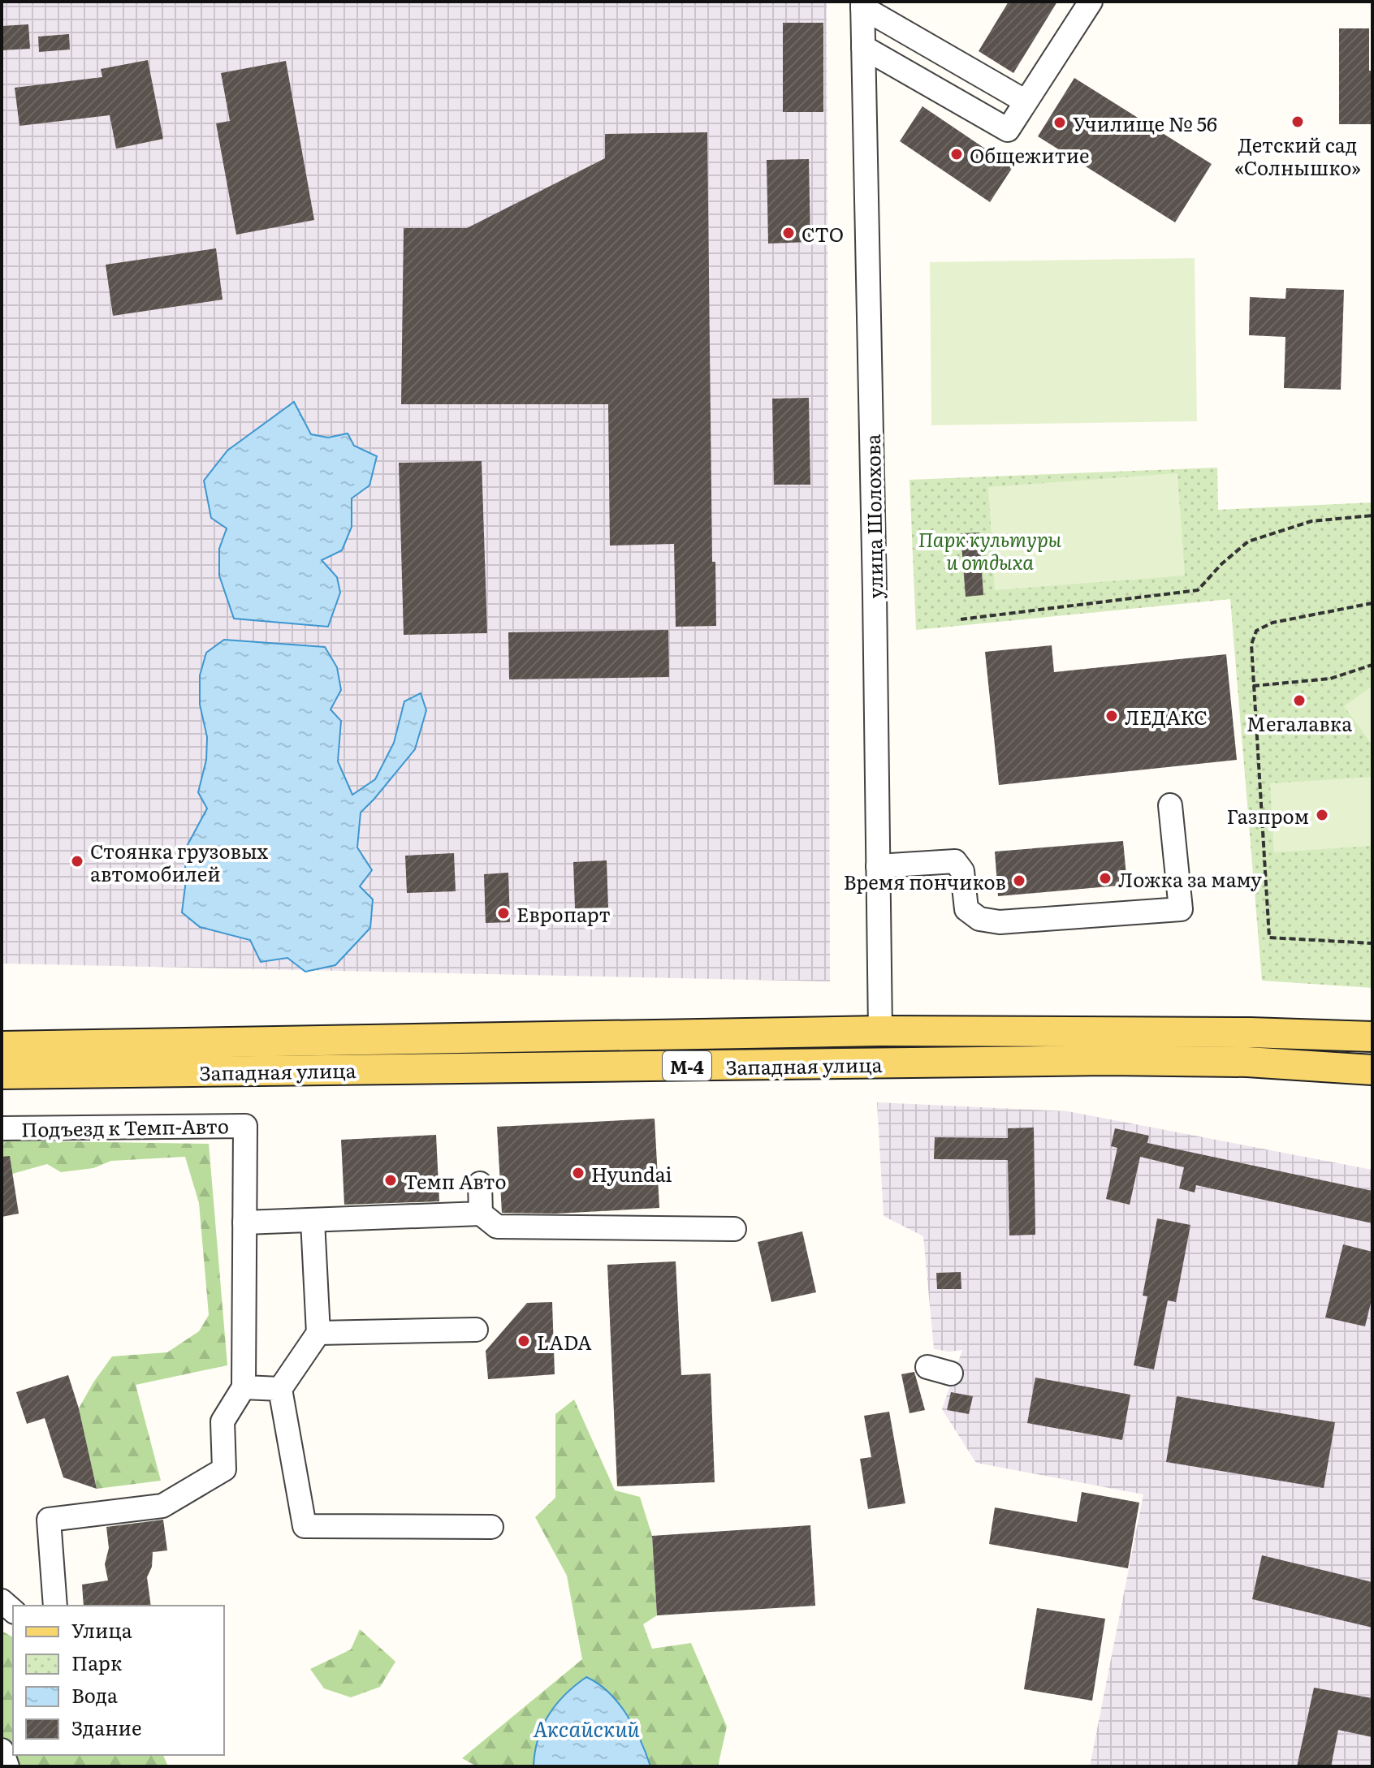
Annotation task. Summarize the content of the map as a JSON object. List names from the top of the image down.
{
  "streets": {
    "main road": ["Западная улица", "М-4"],
    "street": ["улица Шолохова", "Подъезд к Темп-Авто"]
  },
  "crossings": [
    ["улица Шолохова", "Западная улица"]
  ],
  "water": ["Аксайский"],
  "parks": ["Парк культуры и отдыха"],
  "places": [
    "Детский сад «Солнышко»",
    "Училище № 56",
    "Общежитие",
    "СТО",
    "Мегалавка",
    "ЛЕДАКС",
    "Газпром",
    "Стоянка грузовых автомобилей",
    "Ложка за маму",
    "Время пончиков",
    "Европарт",
    "Hyundai",
    "Темп Авто",
    "LADA"
  ],
  "legend": [
    "Улица",
    "Парк",
    "Вода",
    "Здание"
  ]
}
